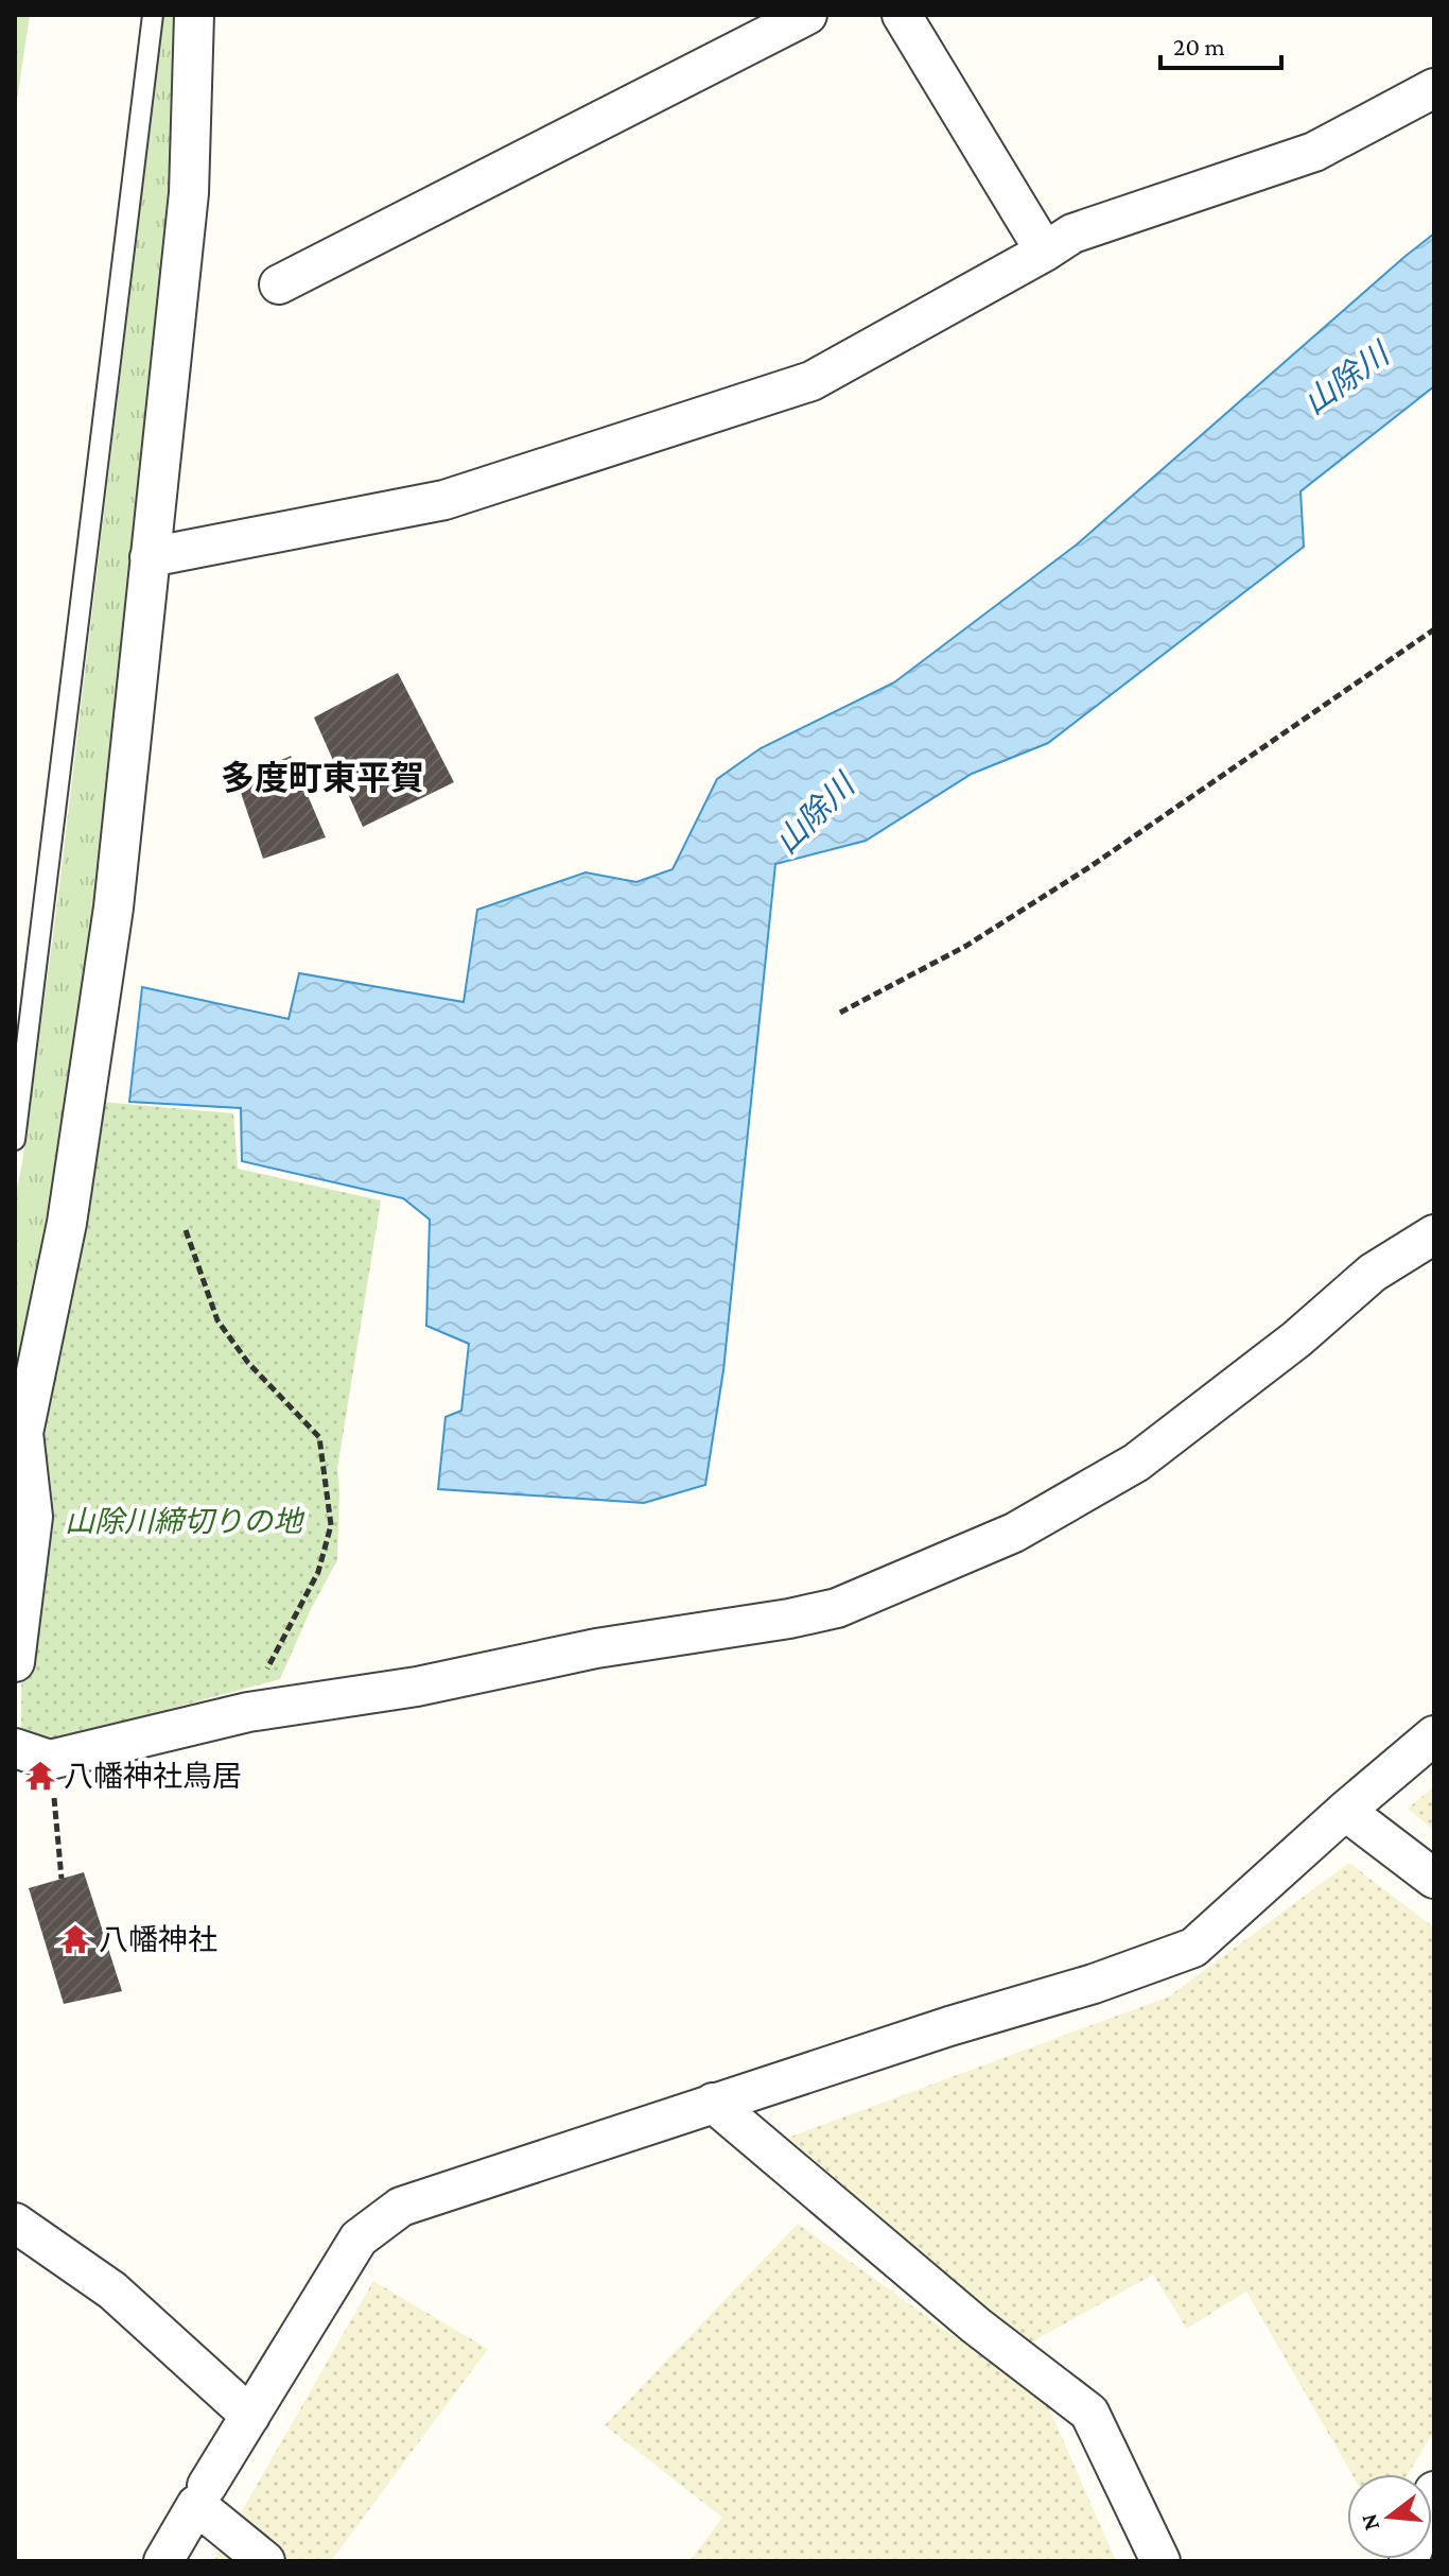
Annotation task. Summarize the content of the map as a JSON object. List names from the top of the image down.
{
  "districts": ["多度町東平賀"],
  "water": ["山除川"],
  "parks": ["山除川締切りの地"],
  "places": {
    "temple": ["八幡神社鳥居", "八幡神社"]
  },
  "scale_bar": "20 m",
  "north": "left"
}
